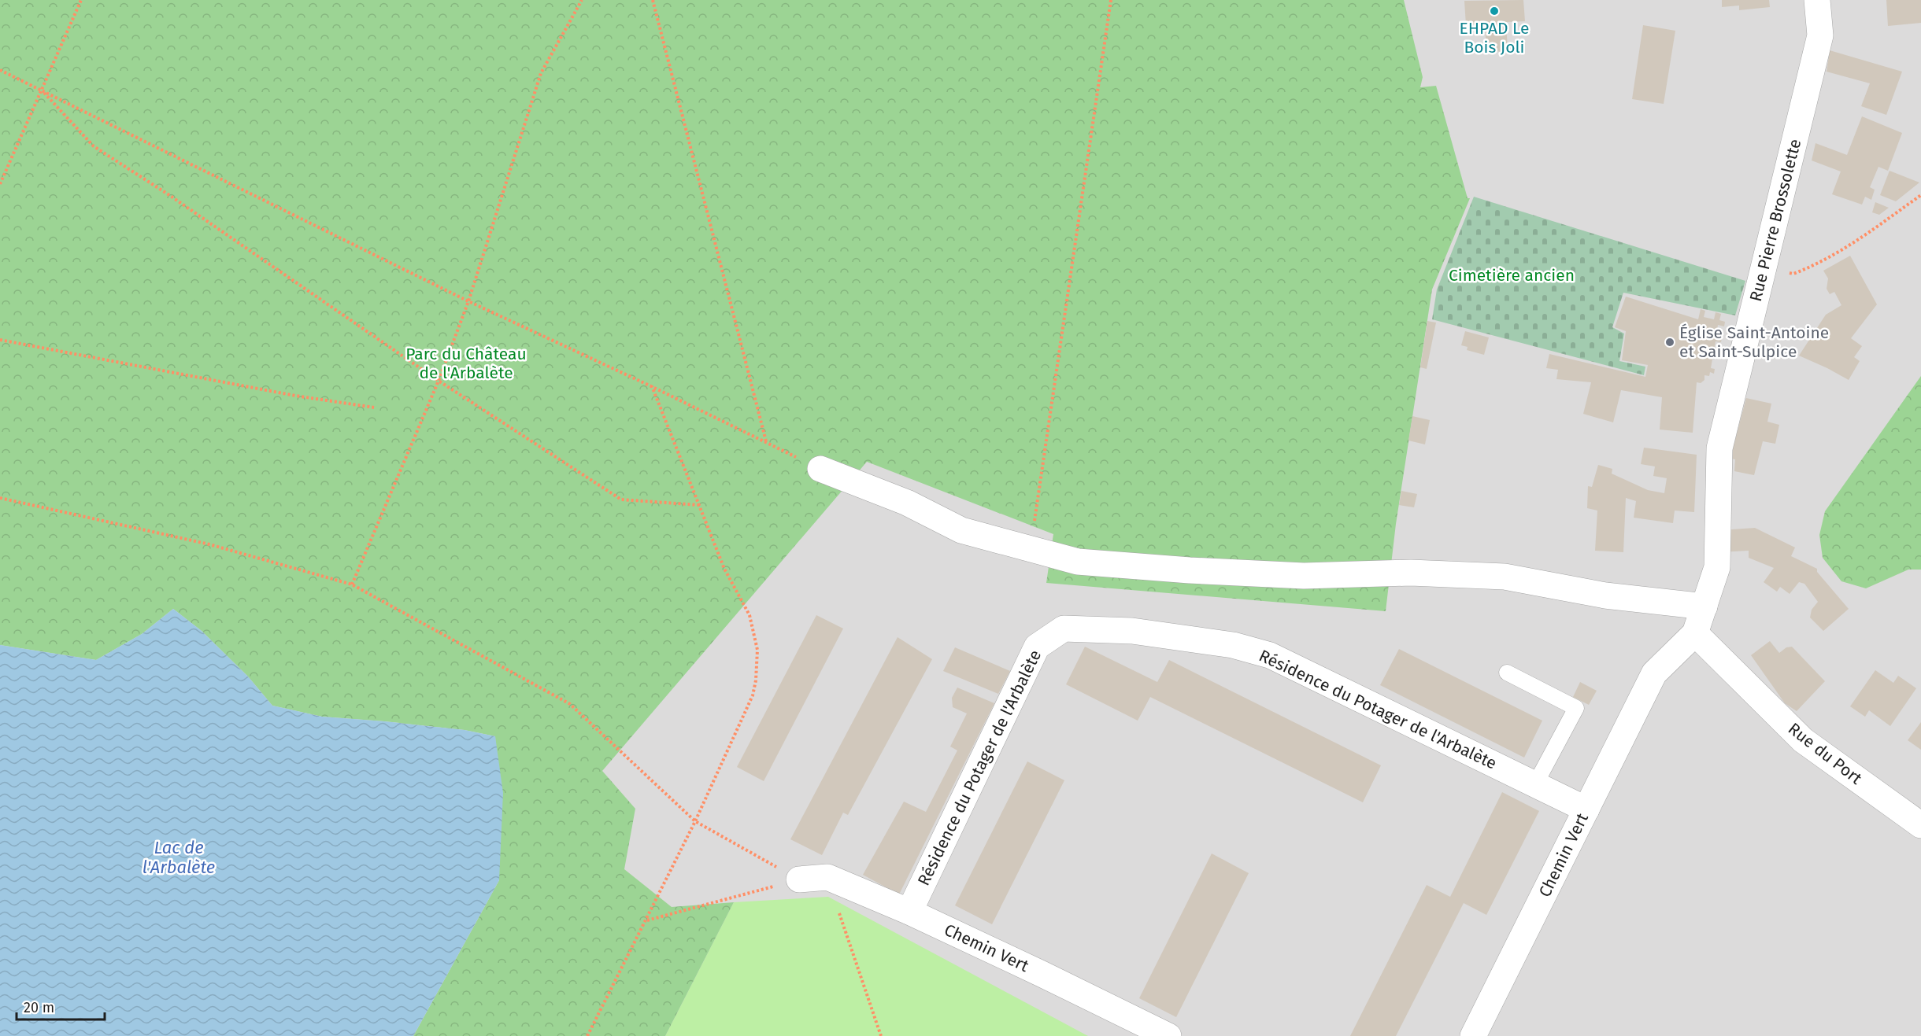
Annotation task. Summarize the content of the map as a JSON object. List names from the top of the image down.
{
  "streets": {
    "street": [
      "Rue Pierre Brossolette",
      "Résidence du Potager de l'Arbalète",
      "Rue du Port",
      "Chemin Vert"
    ]
  },
  "crossings": [
    ["Rue Pierre Brossolette", "Rue du Port"],
    ["Rue Pierre Brossolette", "Chemin Vert"],
    ["Résidence du Potager de l'Arbalète", "Chemin Vert"]
  ],
  "water": ["Lac de l'Arbalète"],
  "parks": ["Cimetière ancien", "Parc du Château de l'Arbalète"],
  "places": ["EHPAD Le Bois Joli", "Église Saint-Antoine et Saint-Sulpice"],
  "scale_bar": "20 m"
}
